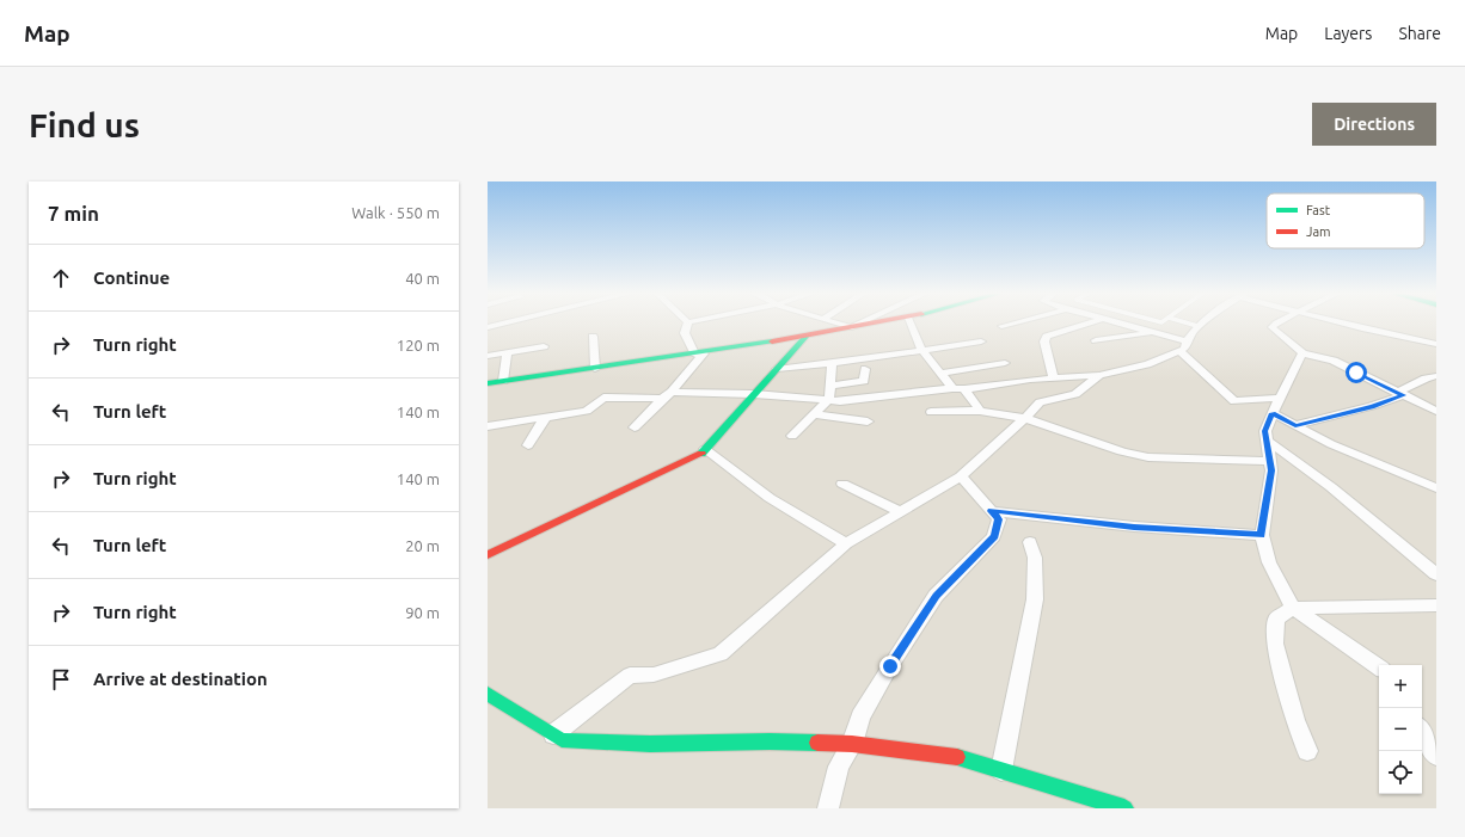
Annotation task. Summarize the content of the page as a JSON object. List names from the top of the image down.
{
  "legend": ["Fast", "Jam"],
  "page": {
    "header": "Map",
    "nav": ["Map", "Layers", "Share"],
    "buttons": "Directions",
    "title": "Find us",
    "heading": ["7 min", "Walk · 550 m"],
    "list": [
      ["Continue", "40 m"],
      ["Turn right", "120 m"],
      ["Turn left", "140 m"],
      ["Turn right", "140 m"],
      ["Turn left", "20 m"],
      ["Turn right", "90 m"],
      "Arrive at destination"
    ],
    "map_buttons": ["+", "−"]
  }
}
